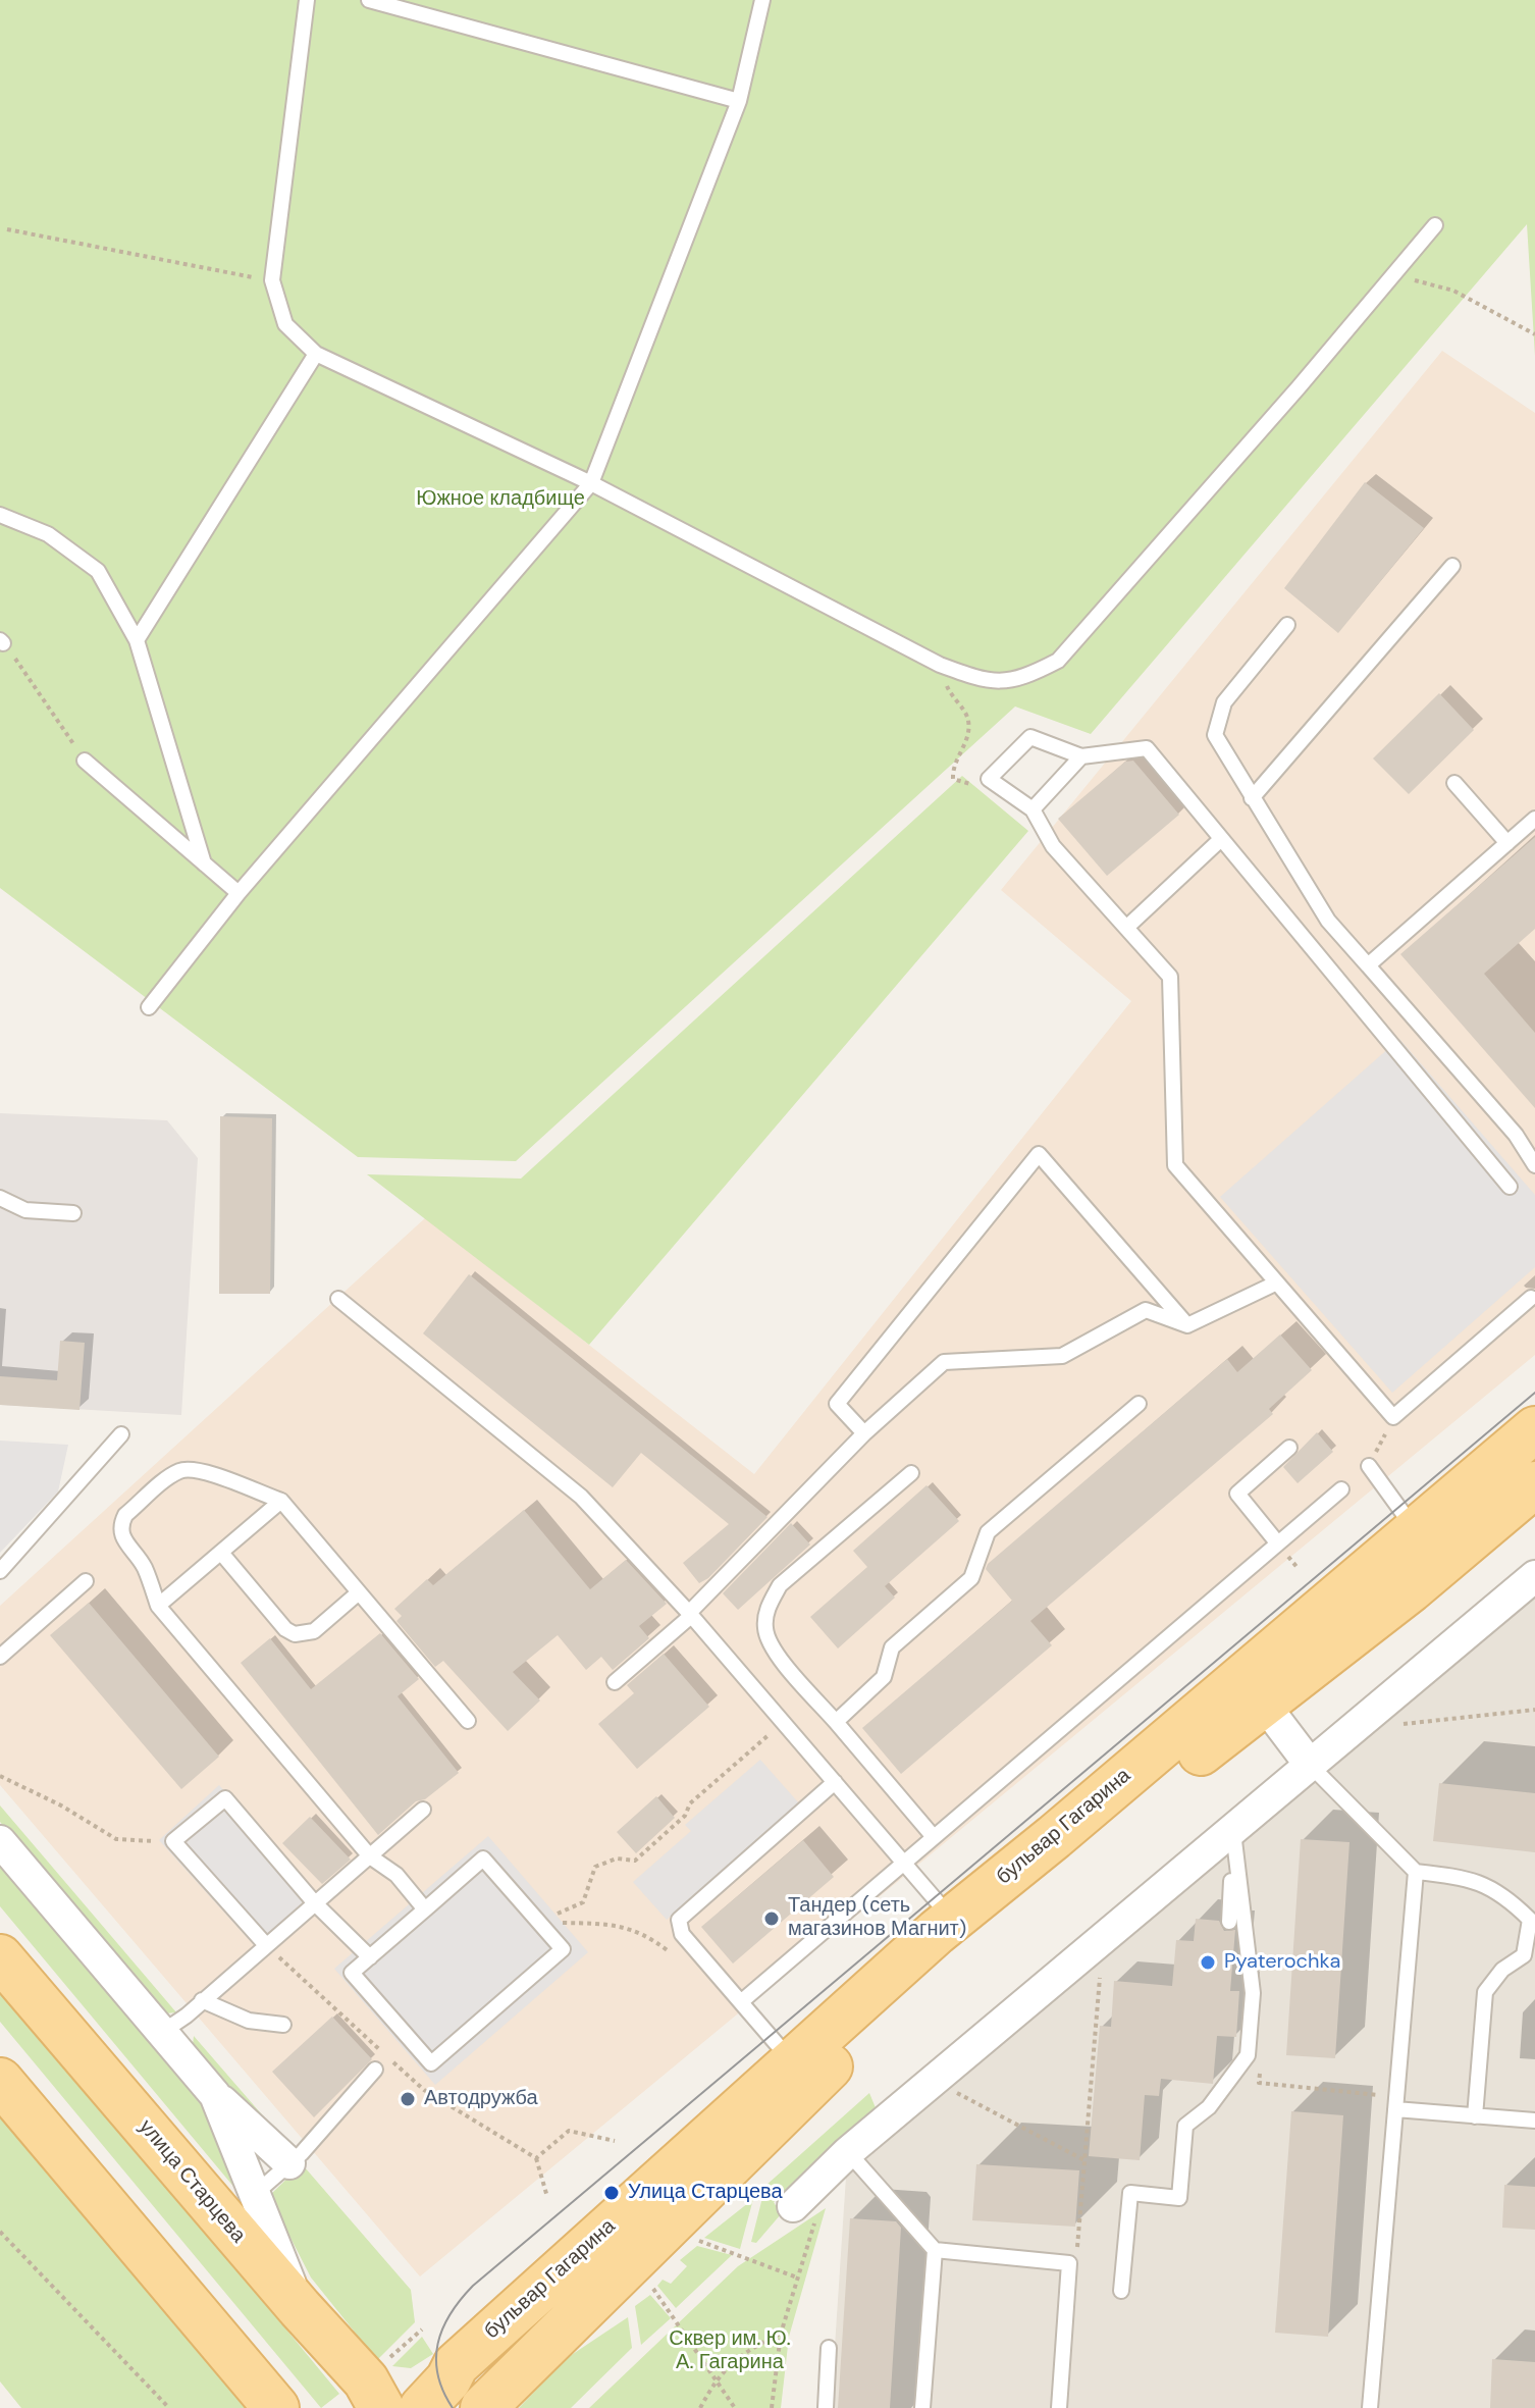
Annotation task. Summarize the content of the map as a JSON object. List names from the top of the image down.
{
  "streets": {
    "main road": ["бульвар Гагарина", "улица Старцева"]
  },
  "crossings": [
    ["бульвар Гагарина", "улица Старцева"]
  ],
  "parks": ["Южное кладбище", "Сквер им. Ю. А. Гагарина"],
  "places": [
    "Тандер (сеть магазинов Магнит)",
    "Pyaterochka",
    "Автодружба",
    "Улица Старцева"
  ]
}
